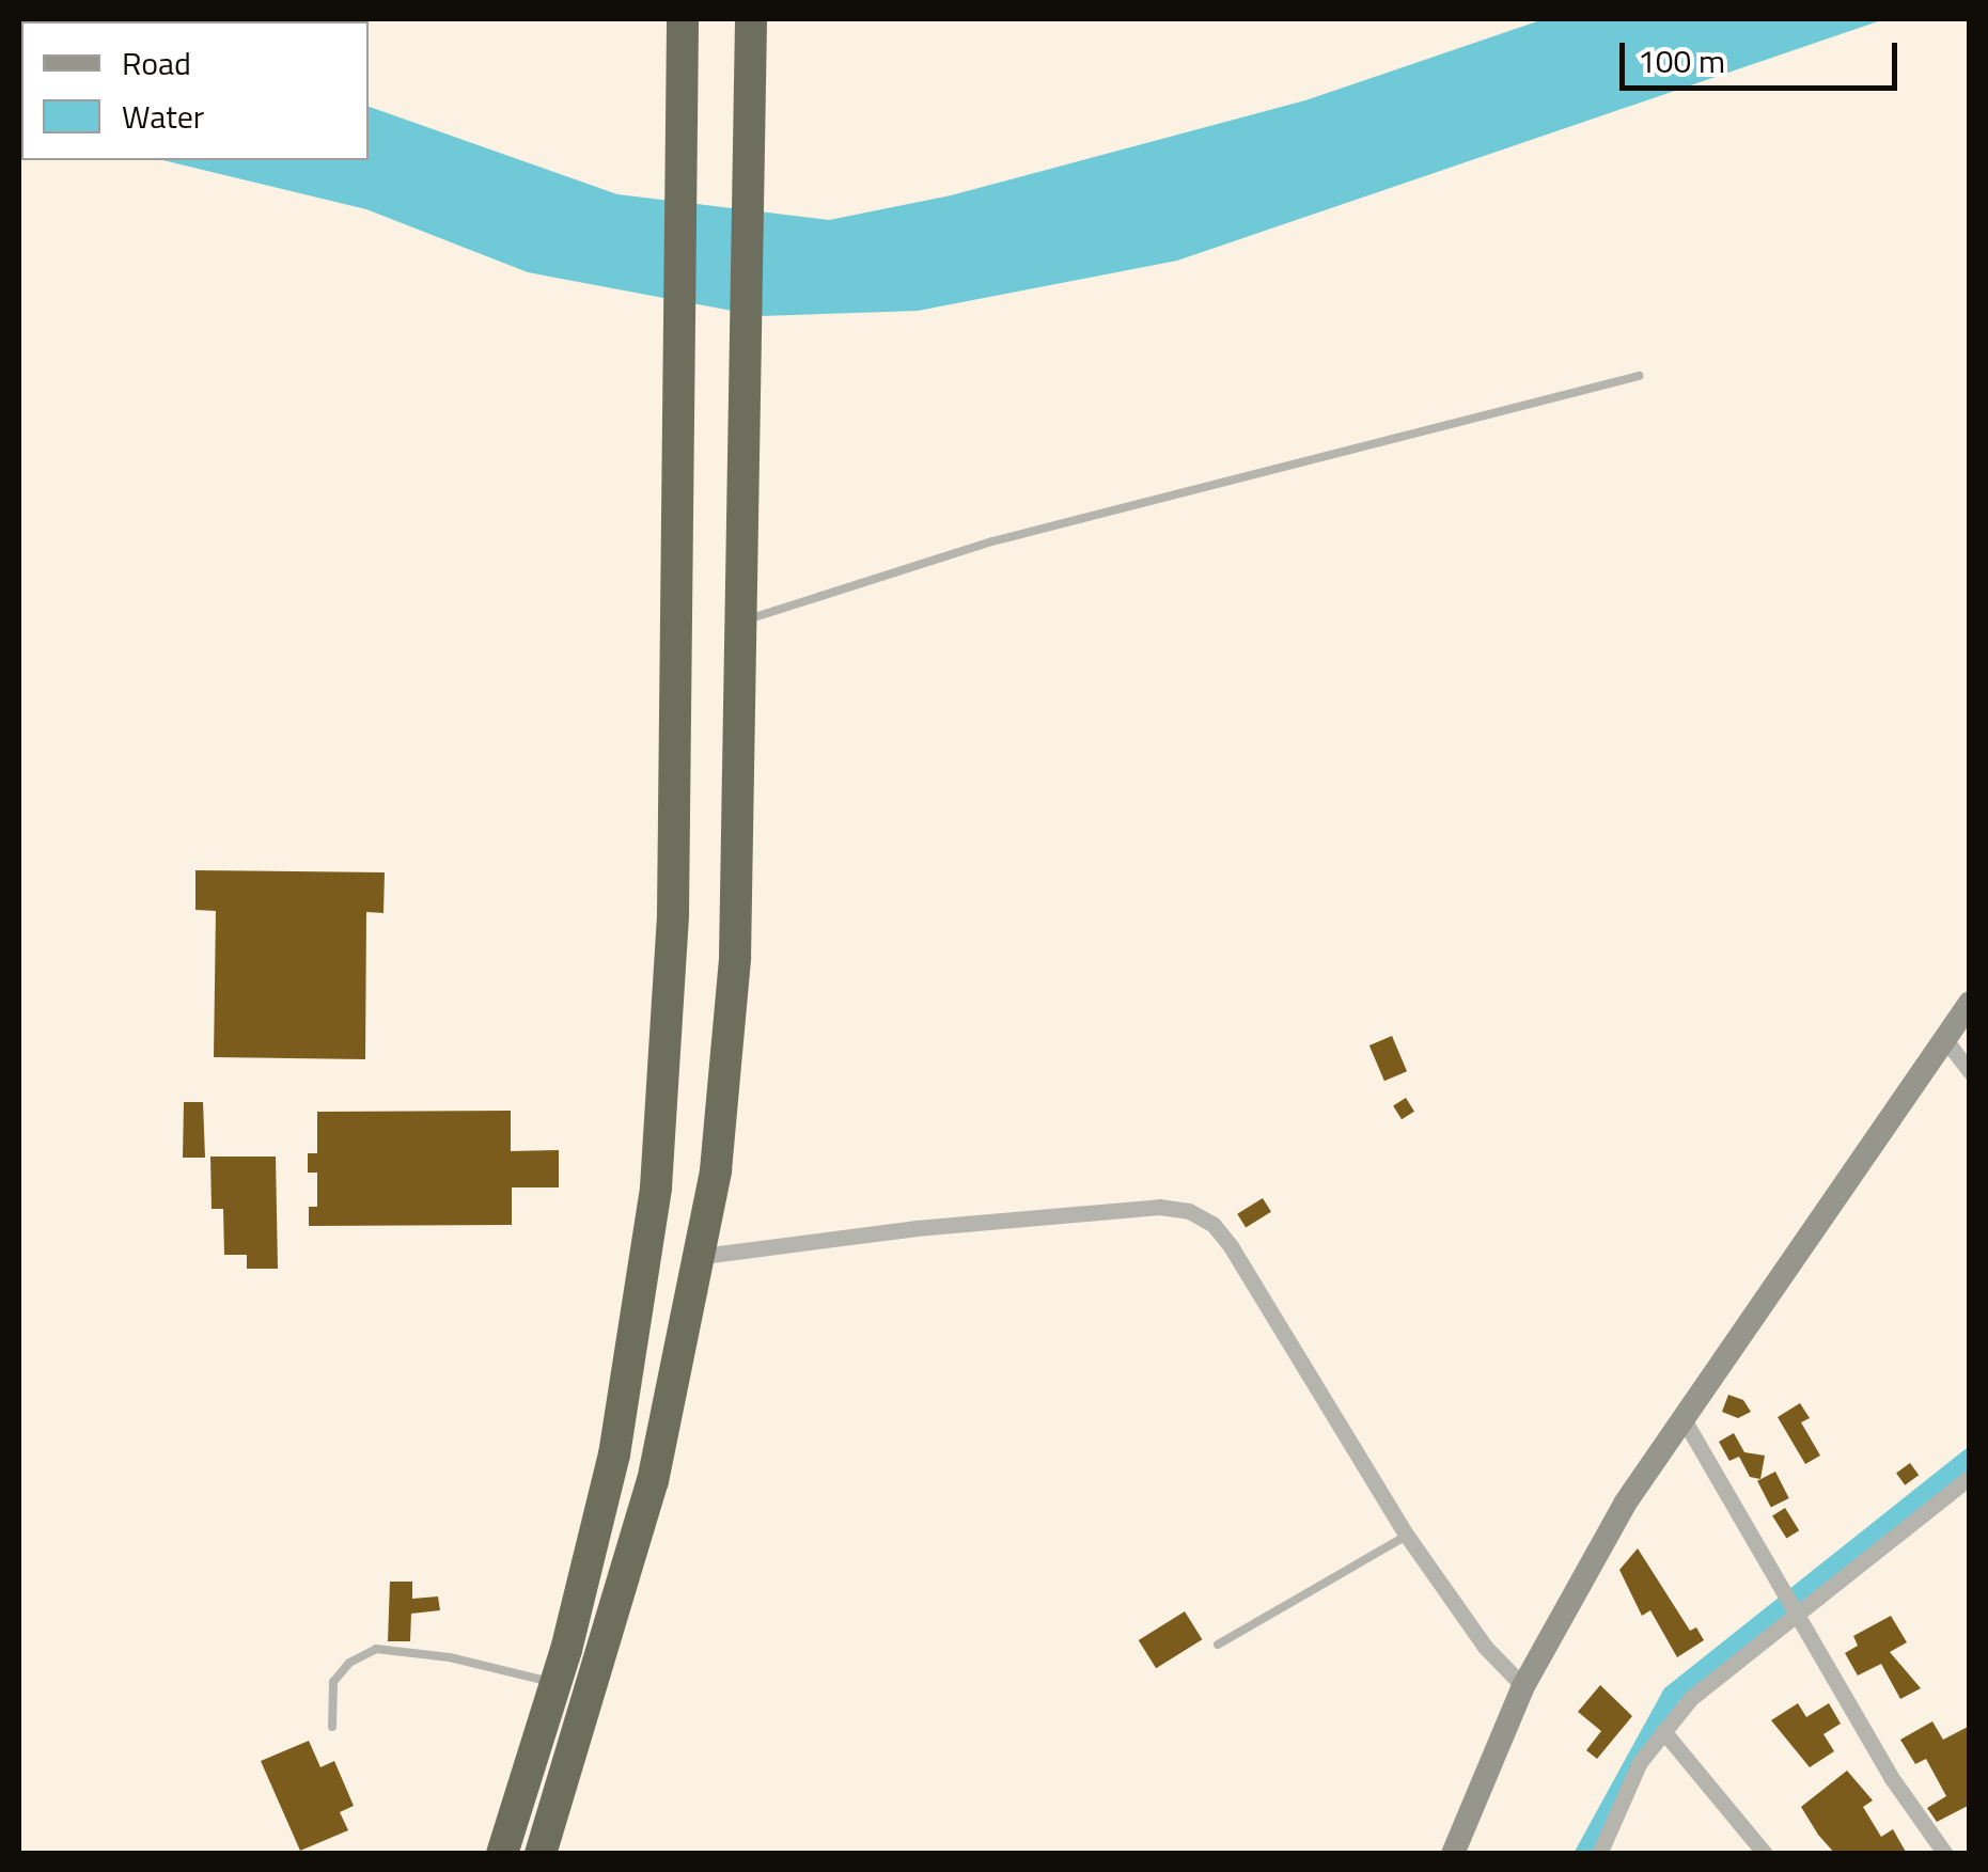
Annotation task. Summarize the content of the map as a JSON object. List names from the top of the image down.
{
  "legend": ["Road", "Water"],
  "scale_bar": "100 m"
}
